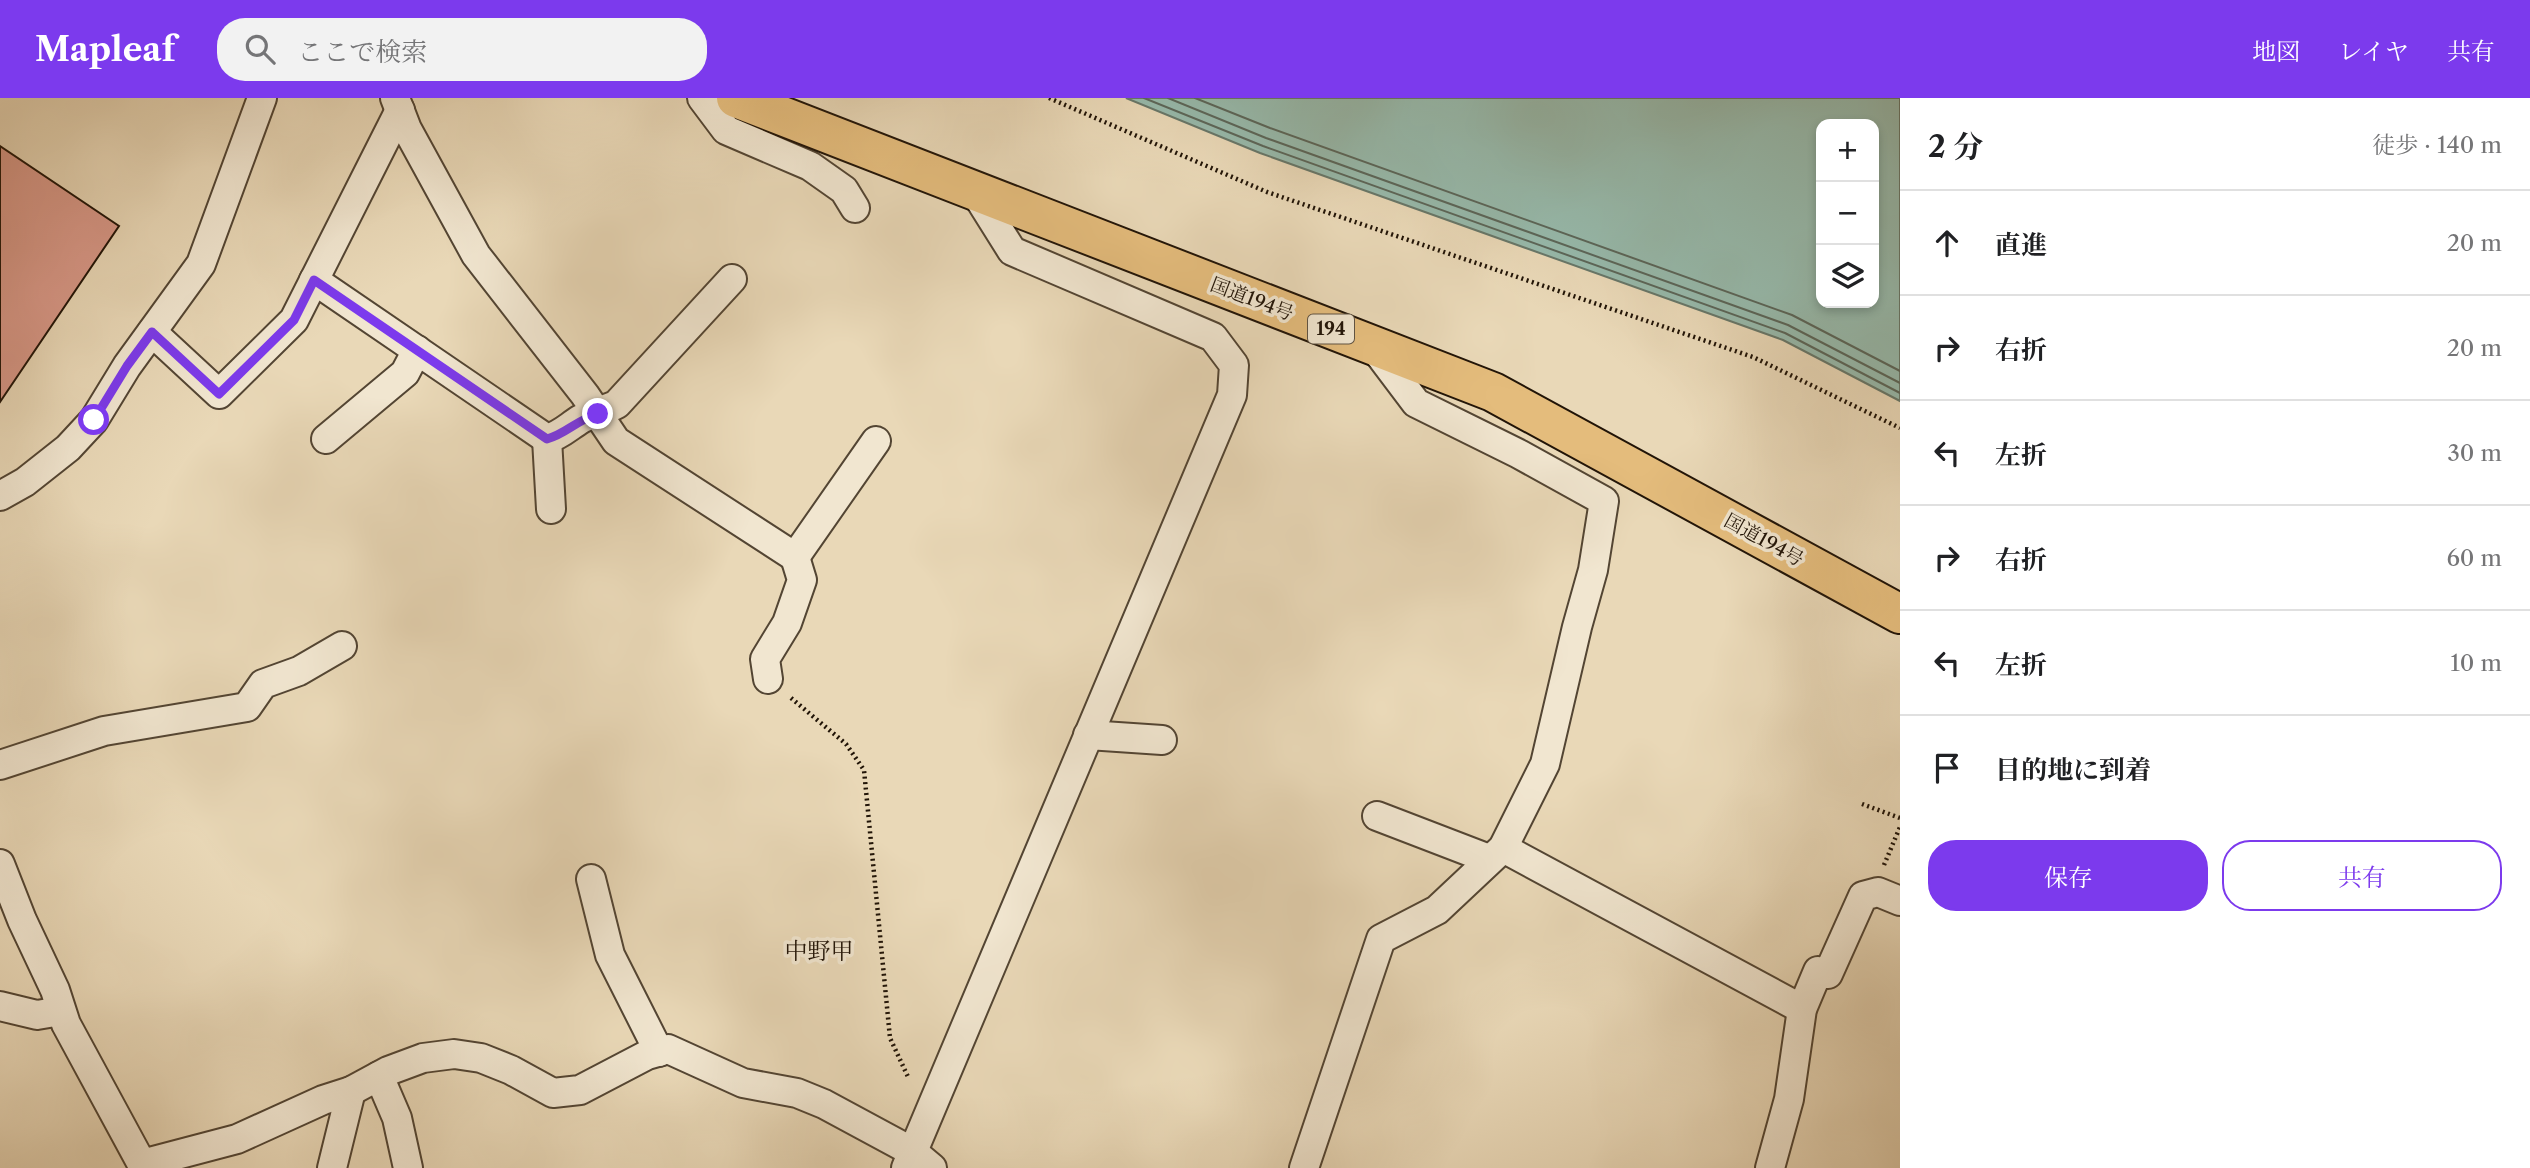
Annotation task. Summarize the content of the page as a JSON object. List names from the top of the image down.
{
  "streets": {
    "highway": ["国道194号", "194"]
  },
  "districts": ["中野甲"],
  "page": {
    "header": "Mapleaf",
    "search": "ここで検索",
    "nav": ["地図", "レイヤ", "共有"],
    "heading": ["2 分", "徒歩 · 140 m"],
    "map_buttons": ["+", "−"],
    "list": [
      ["直進", "20 m"],
      ["右折", "20 m"],
      ["左折", "30 m"],
      ["右折", "60 m"],
      ["左折", "10 m"],
      "目的地に到着"
    ],
    "buttons": ["保存", "共有"]
  }
}
